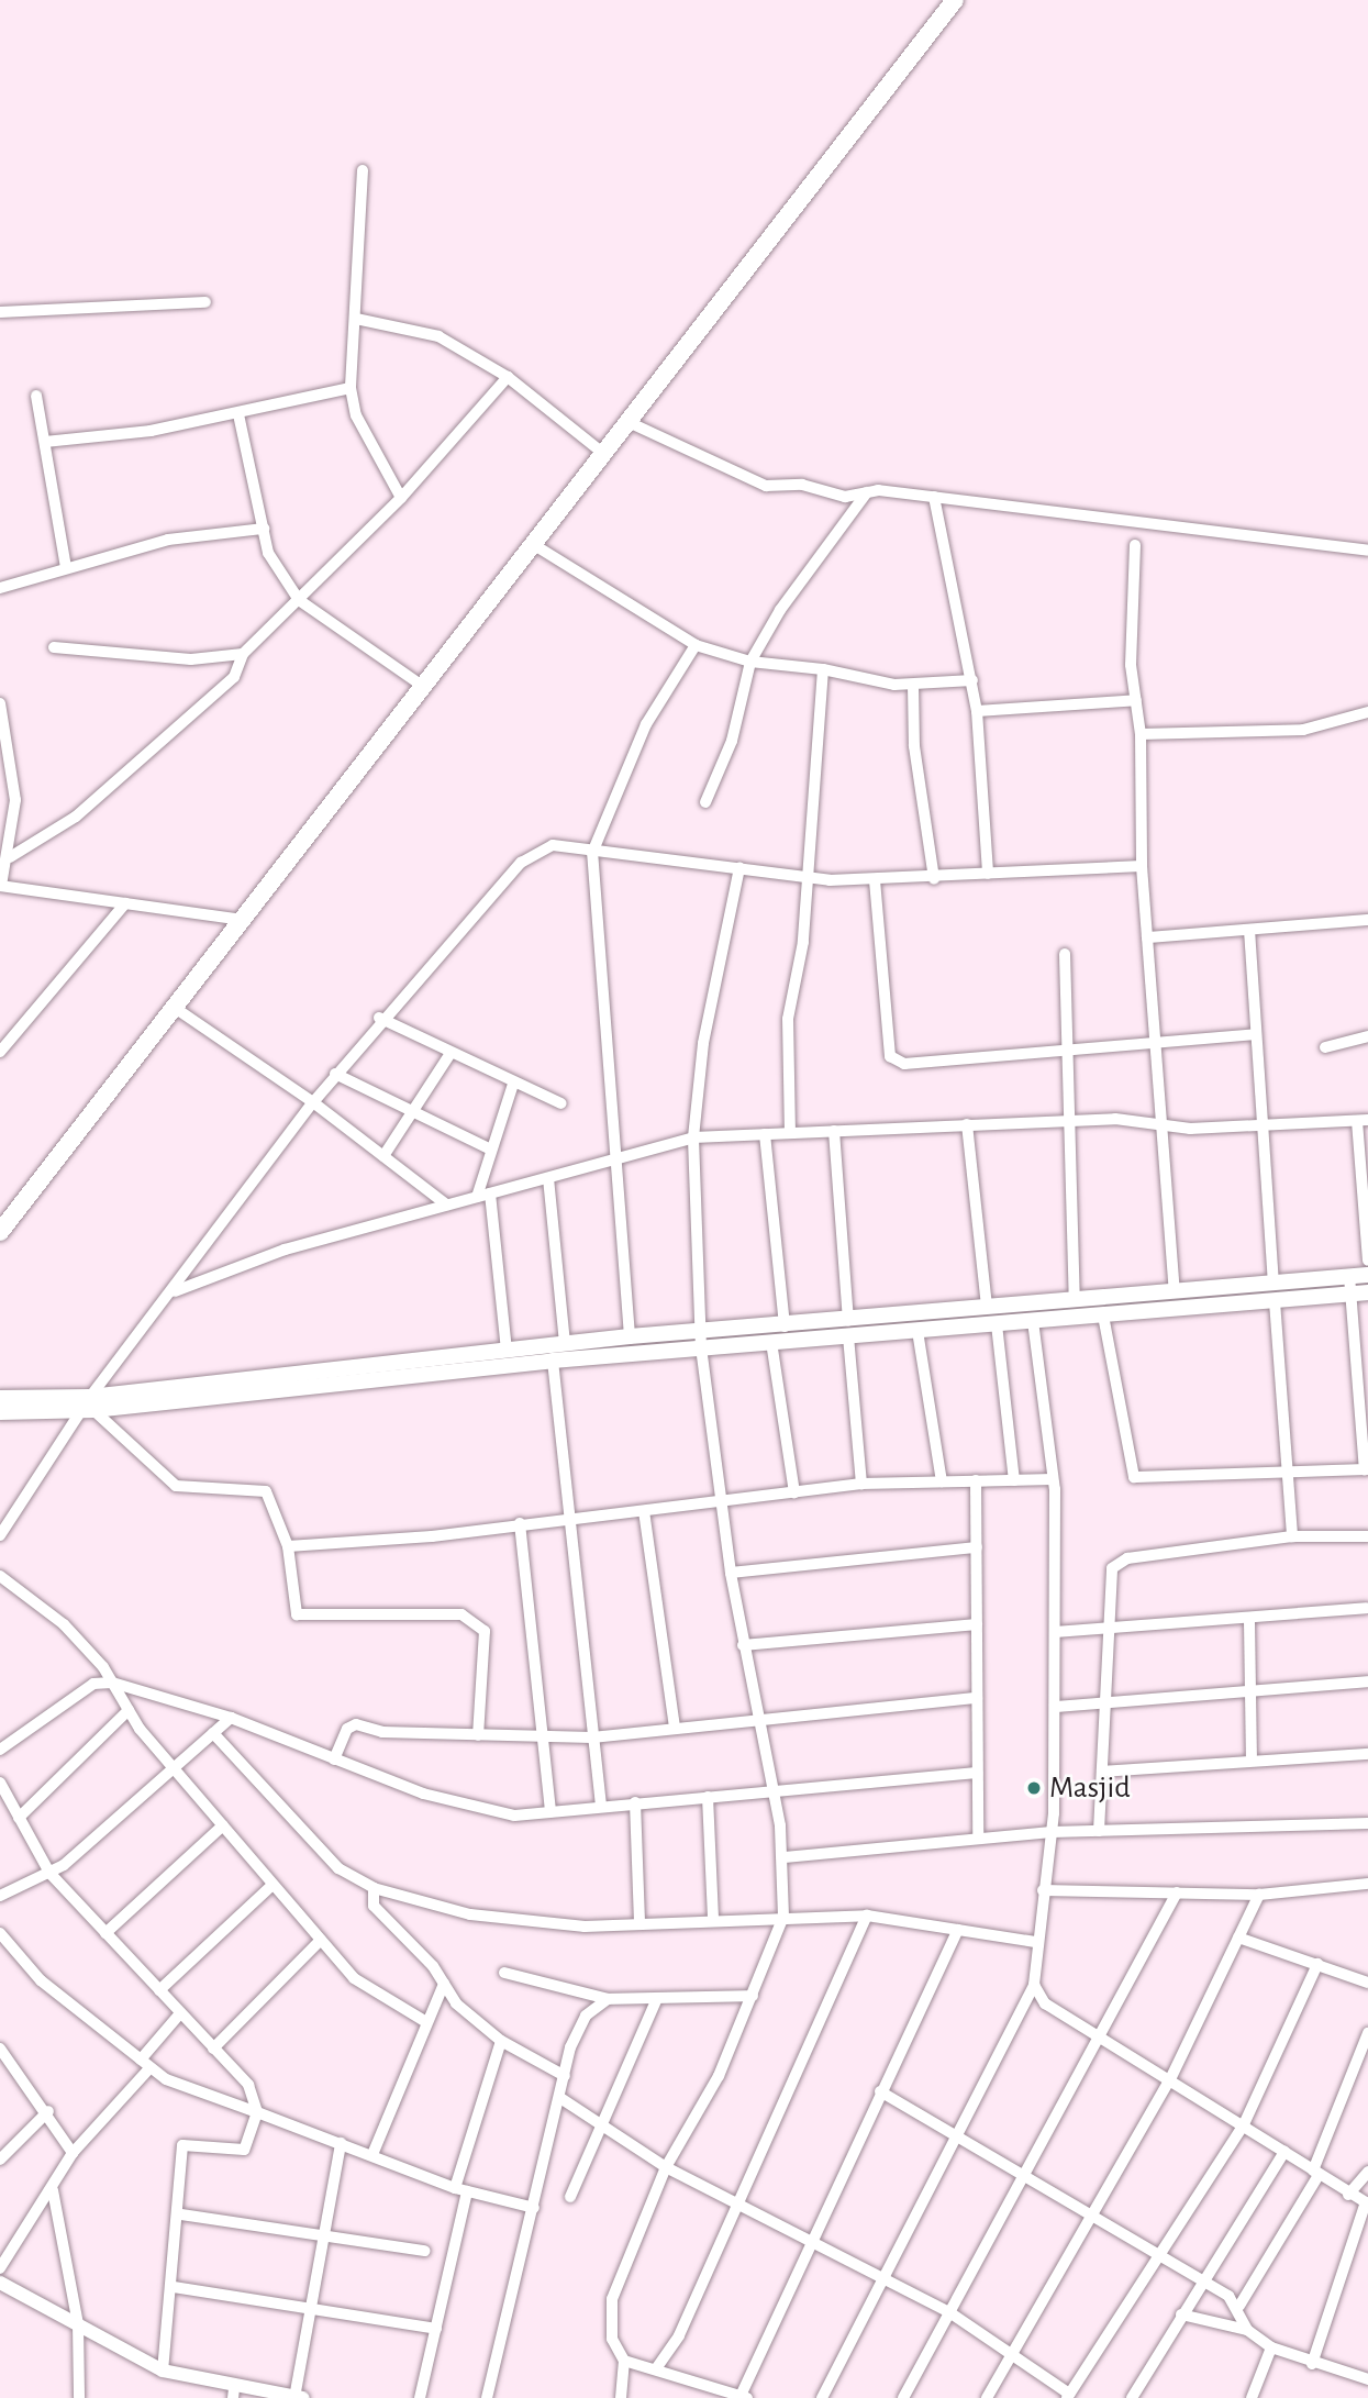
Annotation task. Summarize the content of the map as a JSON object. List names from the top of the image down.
{
  "places": ["Masjid"]
}
